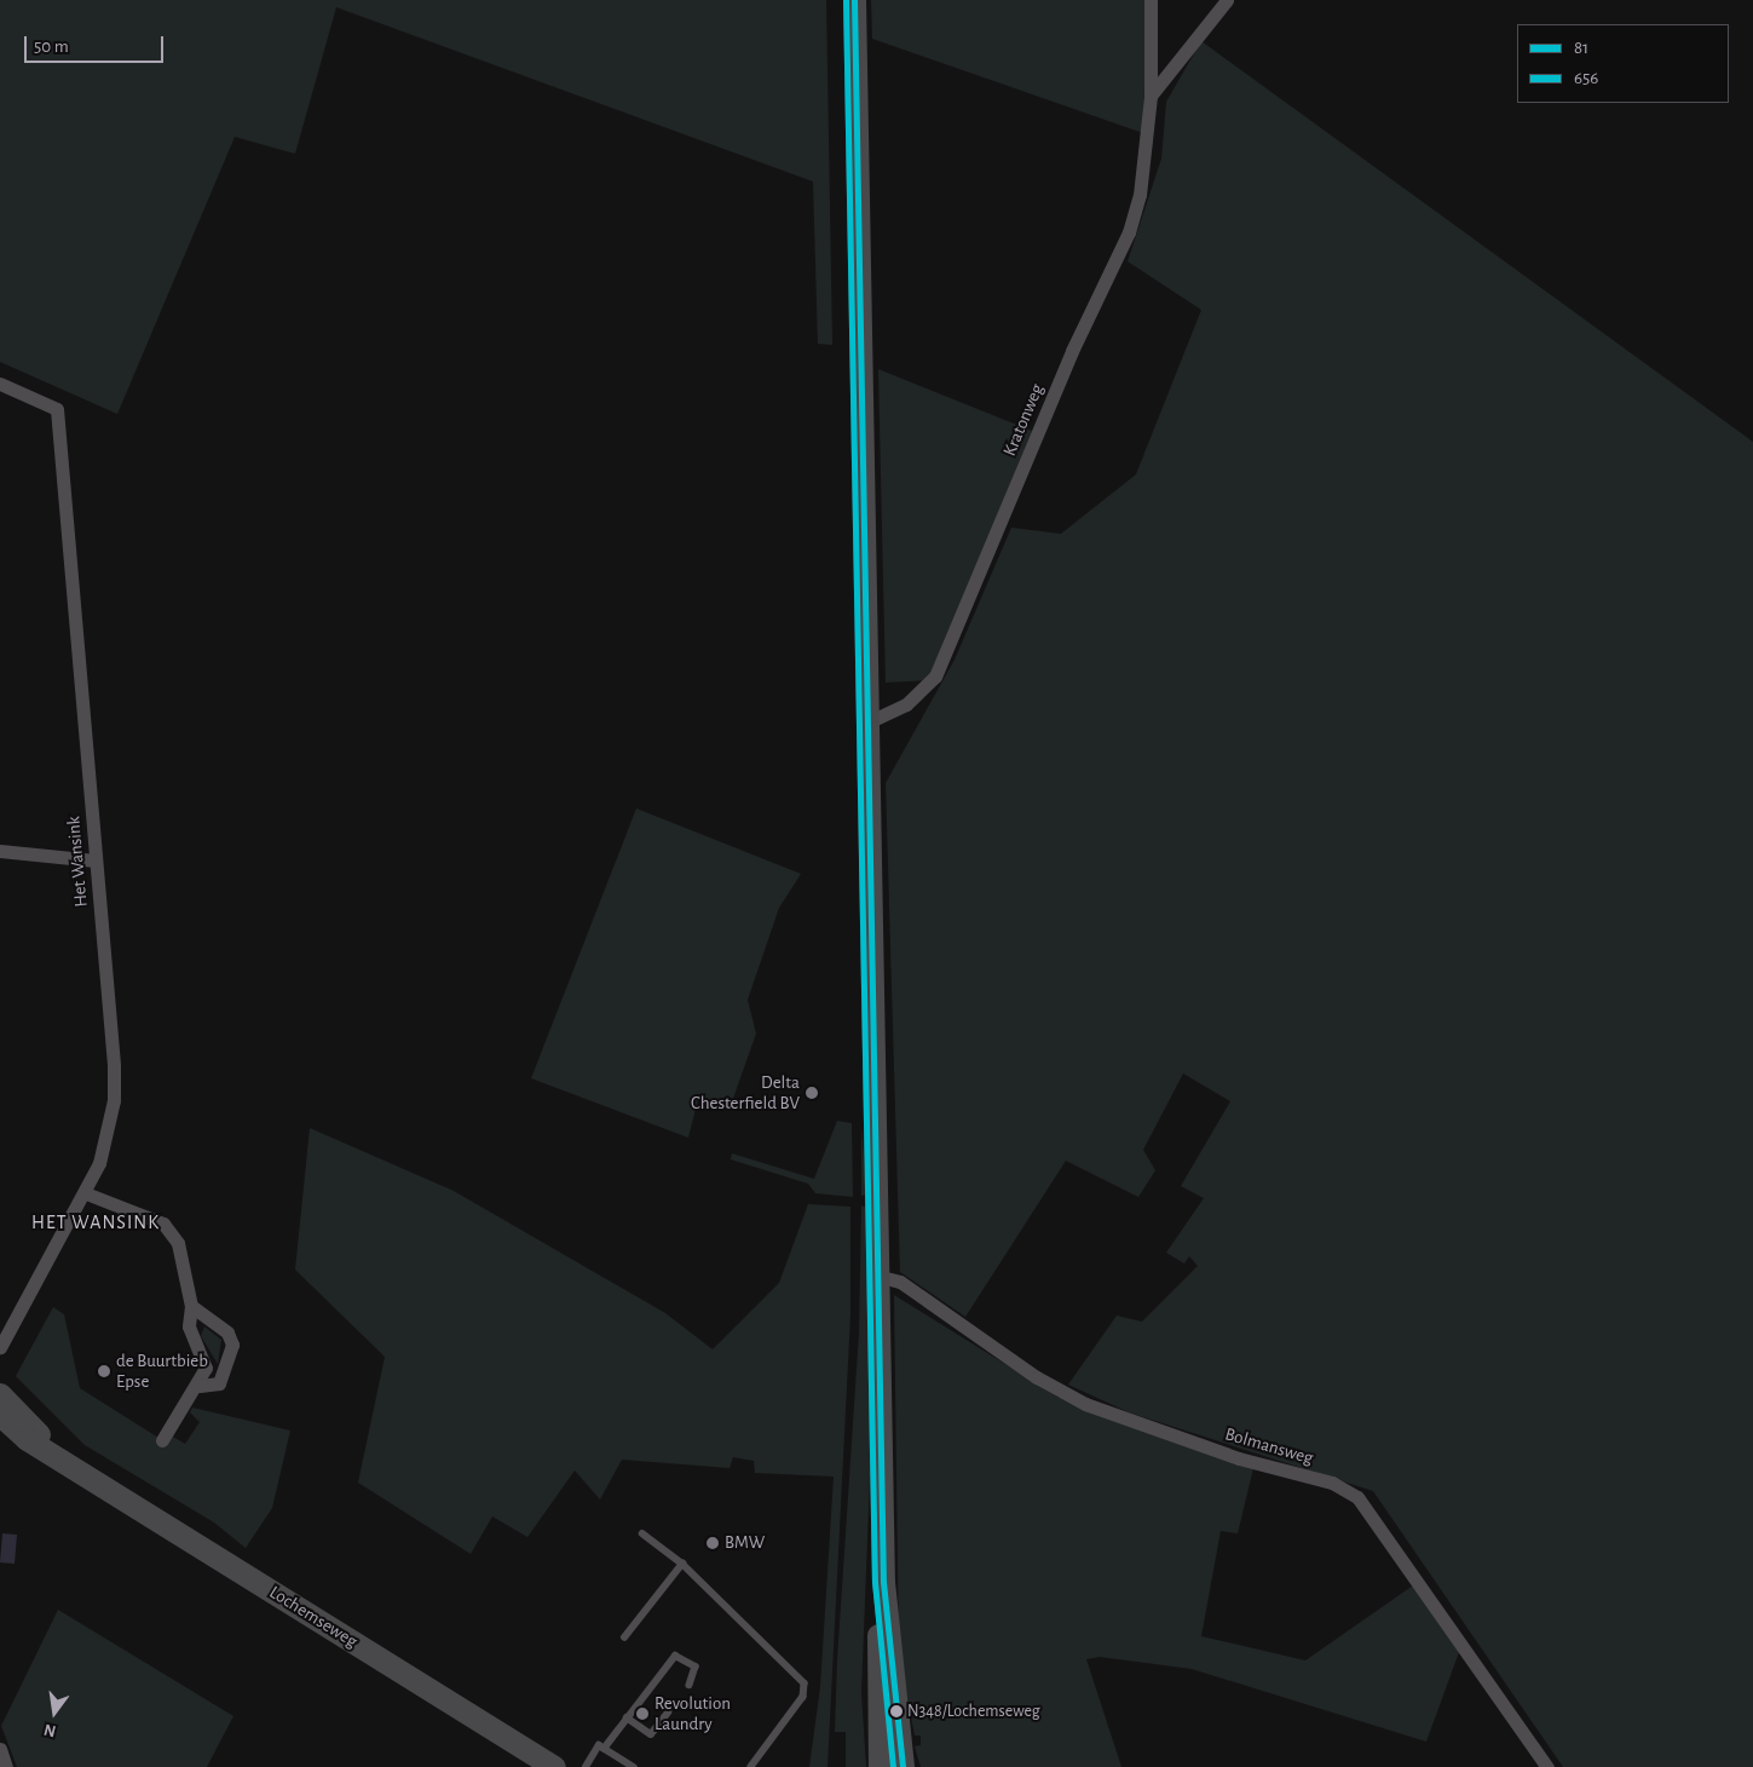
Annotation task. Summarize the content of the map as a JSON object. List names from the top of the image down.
{
  "streets": {
    "main road": ["Lochemseweg"],
    "street": ["Kratonweg", "Het Wansink", "Bolmansweg"]
  },
  "districts": ["HET WANSINK"],
  "places": [
    "Delta Chesterfield BV",
    "de Buurtbieb Epse",
    "BMW",
    "N348/Lochemseweg",
    "Revolution Laundry"
  ],
  "lines": ["transit line 81", "transit line 656"],
  "legend": ["81", "656"],
  "scale_bar": "50 m",
  "north": "bottom"
}
